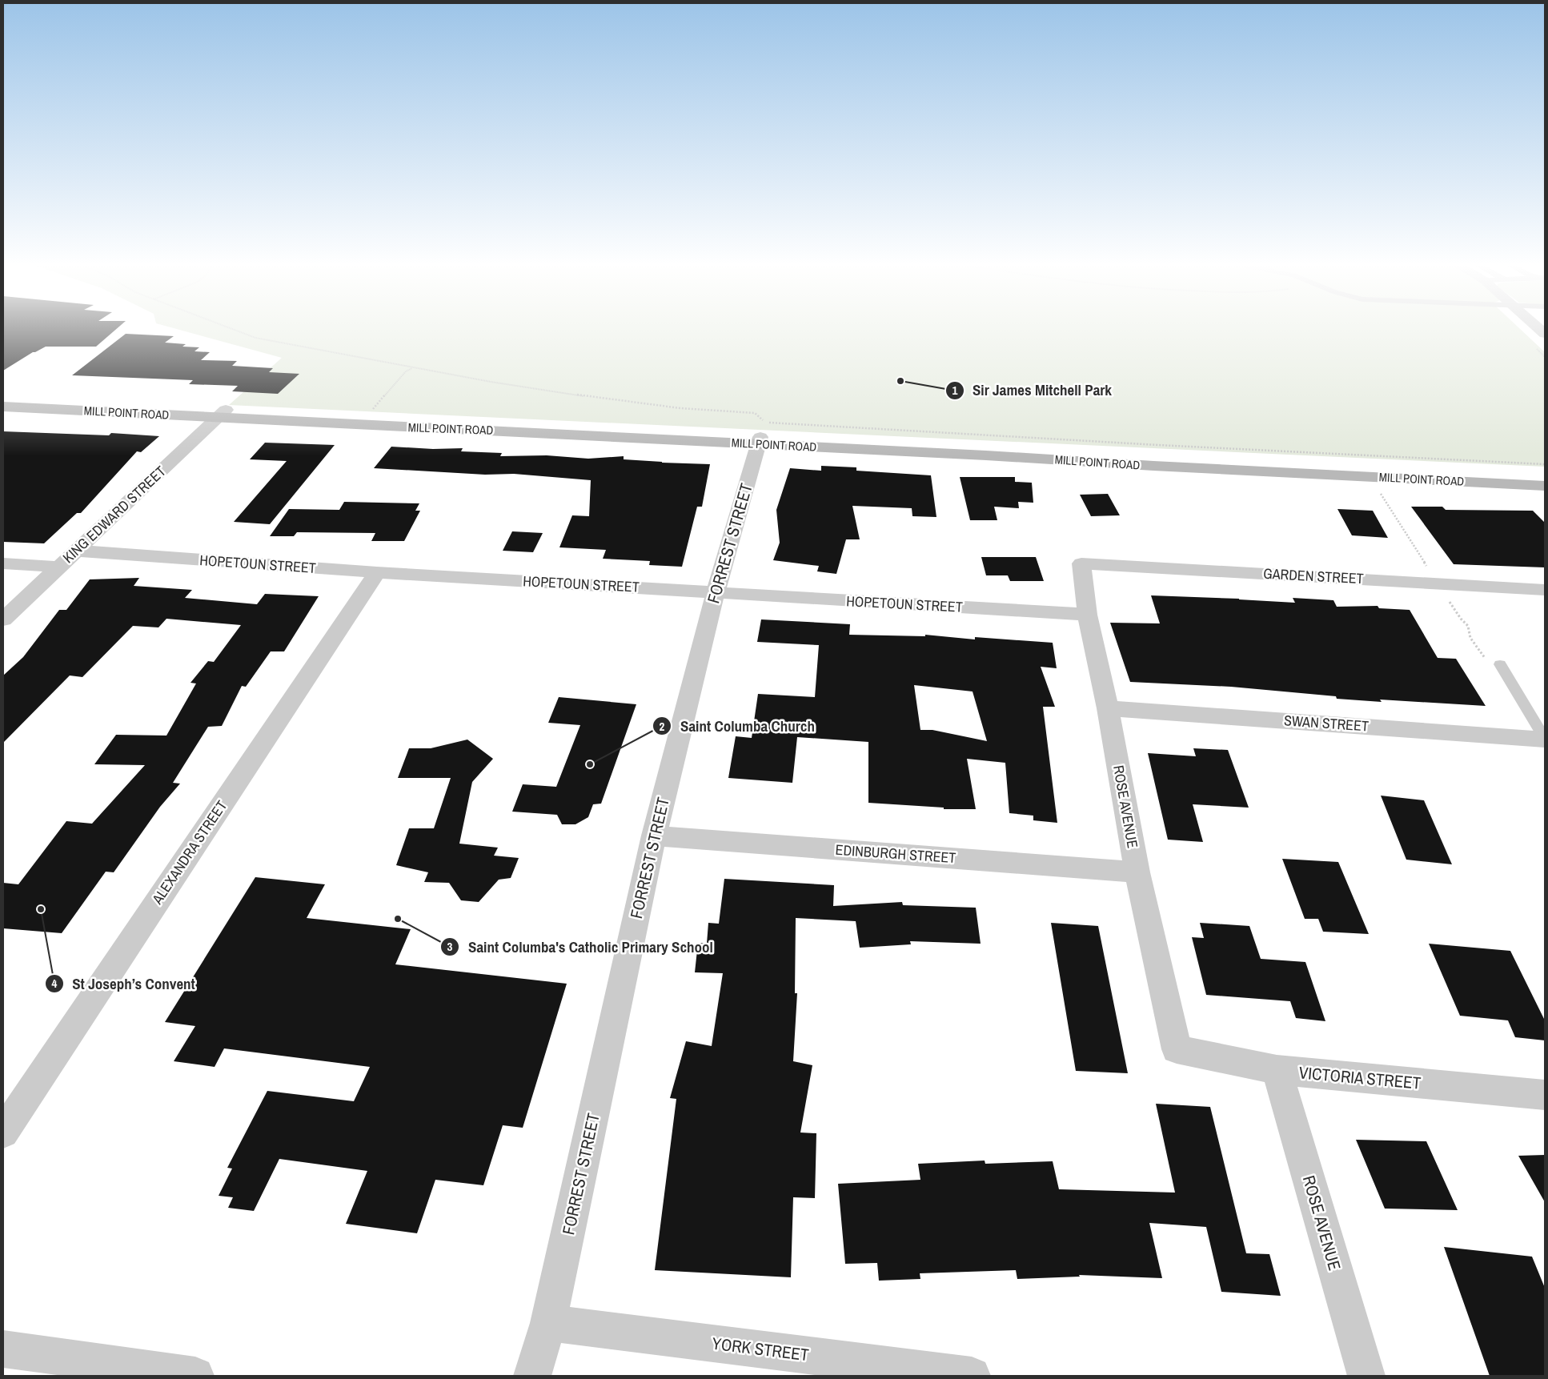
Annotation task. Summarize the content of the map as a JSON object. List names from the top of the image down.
{
  "streets": {
    "main road": ["MILL POINT ROAD"],
    "street": [
      "KING EDWARD STREET",
      "FORREST STREET",
      "HOPETOUN STREET",
      "GARDEN STREET",
      "SWAN STREET",
      "ROSE AVENUE",
      "ALEXANDRA STREET",
      "EDINBURGH STREET",
      "VICTORIA STREET",
      "YORK STREET"
    ]
  },
  "crossings": [
    ["MILL POINT ROAD", "KING EDWARD STREET"],
    ["MILL POINT ROAD", "FORREST STREET"],
    ["KING EDWARD STREET", "HOPETOUN STREET"],
    ["FORREST STREET", "HOPETOUN STREET"],
    ["FORREST STREET", "EDINBURGH STREET"],
    ["FORREST STREET", "YORK STREET"],
    ["HOPETOUN STREET", "ROSE AVENUE"],
    ["HOPETOUN STREET", "ALEXANDRA STREET"],
    ["GARDEN STREET", "ROSE AVENUE"],
    ["SWAN STREET", "ROSE AVENUE"],
    ["ROSE AVENUE", "EDINBURGH STREET"],
    ["ROSE AVENUE", "VICTORIA STREET"]
  ],
  "places": [
    "Sir James Mitchell Park",
    "Saint Columba Church",
    "St Joseph’s Convent",
    "Saint Columba's Catholic Primary School"
  ]
}
